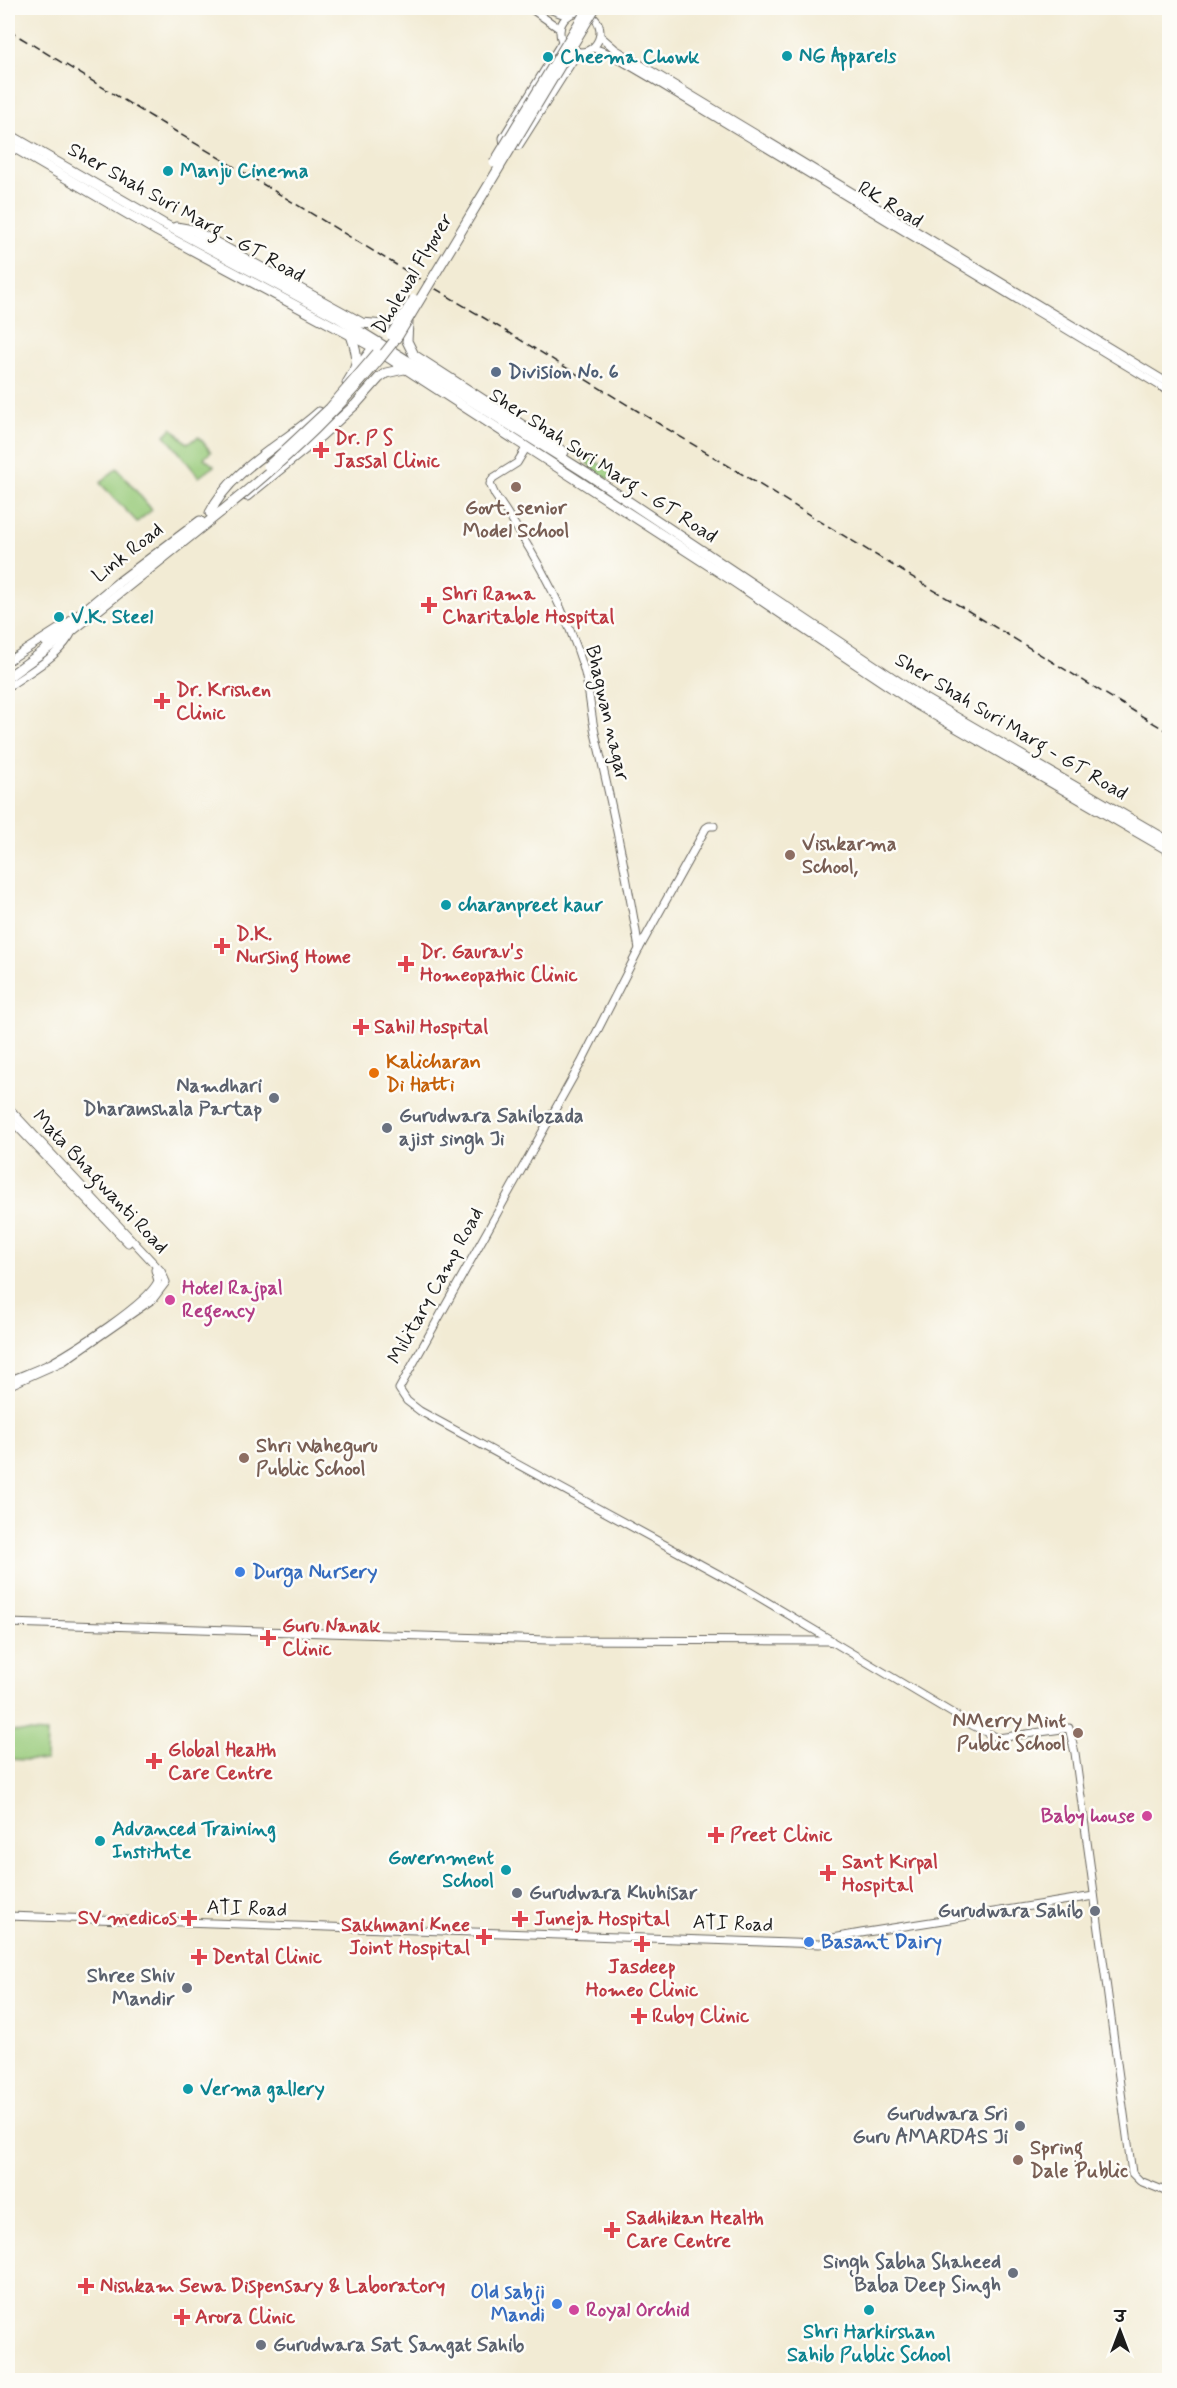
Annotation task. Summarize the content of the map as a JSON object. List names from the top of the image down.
{
  "streets": {
    "main road": ["Sher Shah Suri Marg - GT Road", "Dholewal Flyover", "Link Road"],
    "street": [
      "RK Road",
      "Bhagwan nagar",
      "Mata Bhagwanti Road",
      "Military Camp Road",
      "ATI Road"
    ]
  },
  "crossings": [
    ["Sher Shah Suri Marg - GT Road", "Bhagwan nagar"],
    ["Dholewal Flyover", "Link Road"],
    ["Bhagwan nagar", "Military Camp Road"]
  ],
  "places": {
    "other": [
      "NG Apparels",
      "Cheema Chowk",
      "Manju Cinema",
      "Division No. 6",
      "Govt. senior Model School",
      "V.K. Steel",
      "Vishkarma School,",
      "charanpreet kaur",
      "Kalicharan Di Hatti",
      "Namdhari Dharamshala Partap",
      "Gurudwara Sahibzada ajist singh Ji",
      "Hotel Rajpal Regency",
      "Shri Waheguru Public School",
      "Durga Nursery",
      "NMerry Mint Public School",
      "Baby house",
      "Advanced Training Institute",
      "Government School",
      "Gurudwara Khuhisar",
      "Gurudwara Sahib",
      "Basant Dairy",
      "Shree Shiv Mandir",
      "Verma gallery",
      "Gurudwara Sri Guru AMARDAS Ji",
      "Spring Dale Public",
      "Singh Sabha Shaheed Baba Deep Singh",
      "Old sabji Mandi",
      "Royal Orchid",
      "Shri Harkirshan Sahib Public School",
      "Gurudwara Sat Sangat Sahib"
    ],
    "health": [
      "Dr. P S Jassal Clinic",
      "Shri Rama Charitable Hospital",
      "Dr. Krishen Clinic",
      "D.K. Nursing Home",
      "Dr. Gaurav's Homeopathic Clinic",
      "Sahil Hospital",
      "Guru Nanak Clinic",
      "Global Health Care Centre",
      "Preet Clinic",
      "Sant Kirpal Hospital",
      "SV medicos",
      "Juneja Hospital",
      "Sakhmani Knee Joint Hospital",
      "Jasdeep Homeo Clinic",
      "Dental Clinic",
      "Ruby Clinic",
      "Sadhikan Health Care Centre",
      "Nishkam Sewa Dispensary & Laboratory",
      "Arora Clinic"
    ]
  },
  "north": "top"
}
